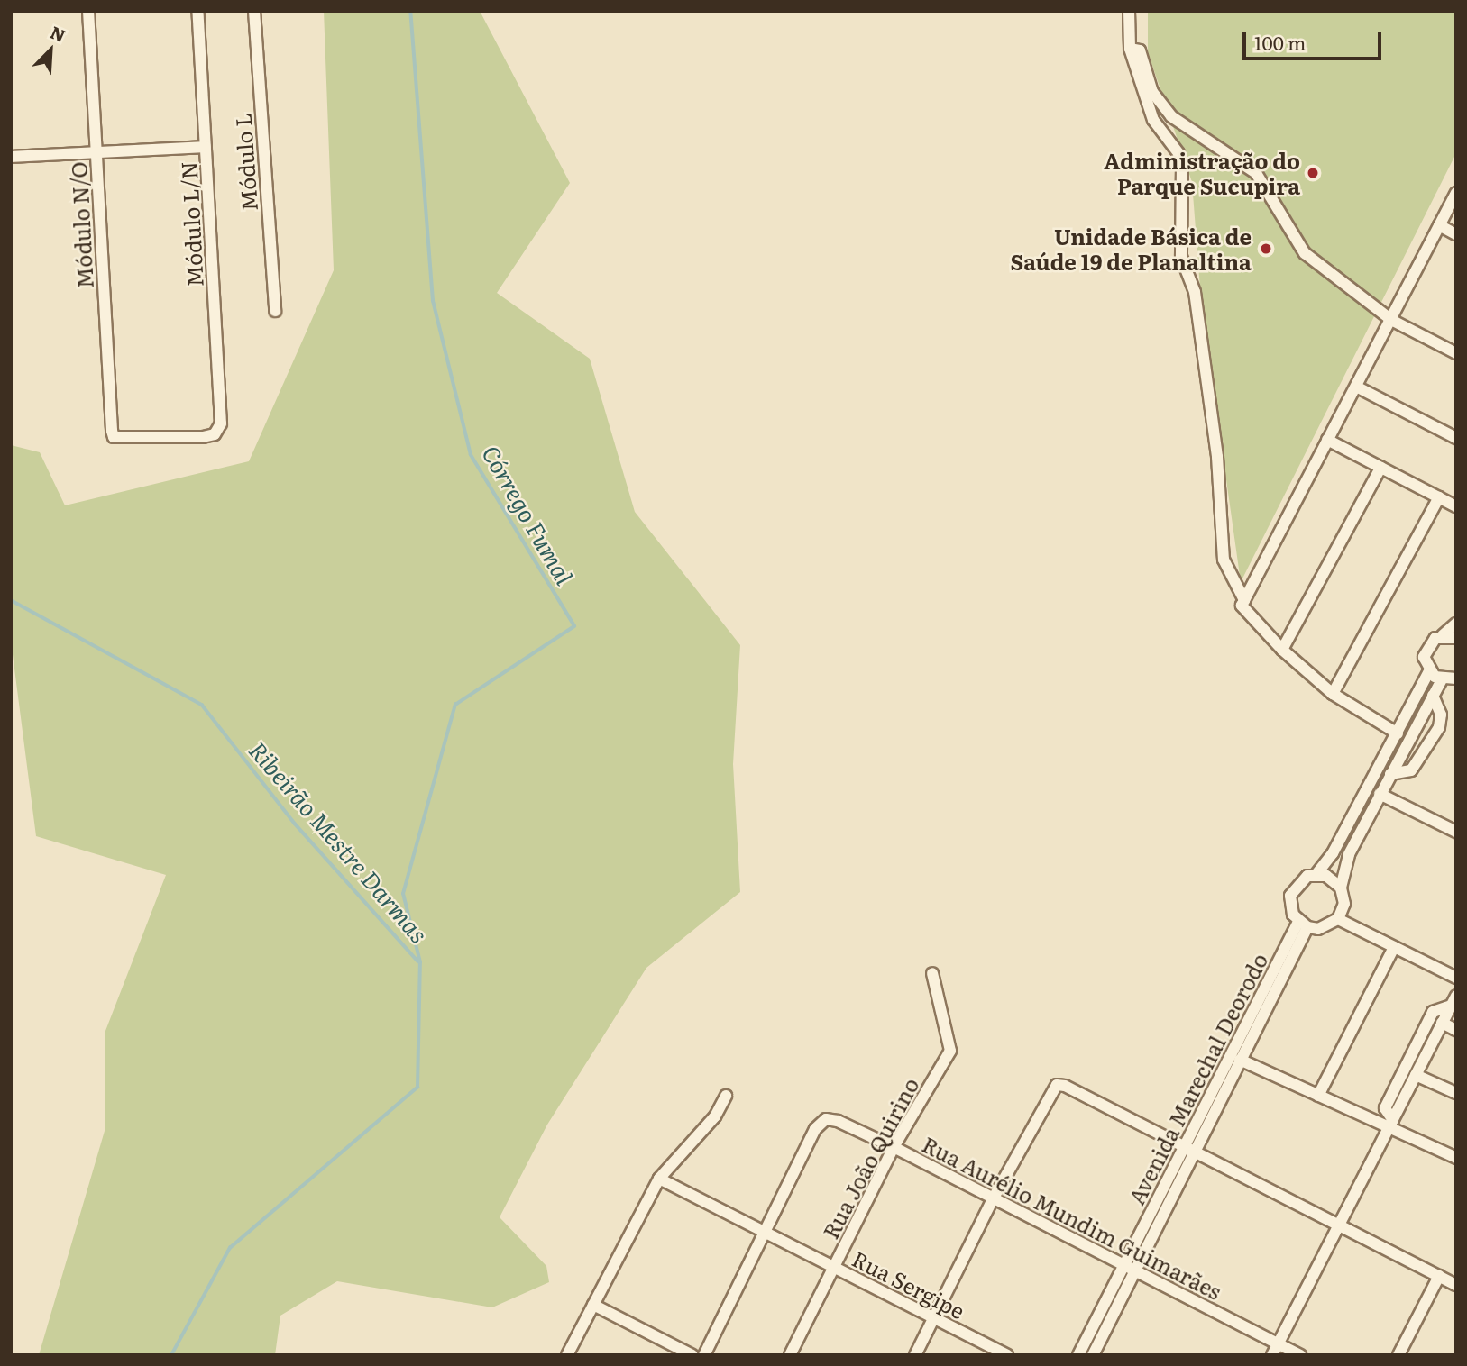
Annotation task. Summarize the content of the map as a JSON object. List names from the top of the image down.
{
  "streets": {
    "street": [
      "Módulo L",
      "Módulo L/N",
      "Módulo N/O",
      "Avenida Marechal Deorodo",
      "Rua João Quirino",
      "Rua Aurélio Mundim Guimarães",
      "Rua Sergipe"
    ]
  },
  "crossings": [
    ["Módulo L/N", "Módulo N/O"],
    ["Avenida Marechal Deorodo", "Rua Aurélio Mundim Guimarães"],
    ["Rua João Quirino", "Rua Aurélio Mundim Guimarães"],
    ["Rua João Quirino", "Rua Sergipe"],
    ["Rua Aurélio Mundim Guimarães", "Rua Sergipe"]
  ],
  "water": ["Córrego Fumal", "Ribeirão Mestre Darmas"],
  "places": ["Administração do Parque Sucupira", "Unidade Básica de Saúde 19 de Planaltina"],
  "scale_bar": "100 m",
  "north": "top right"
}
